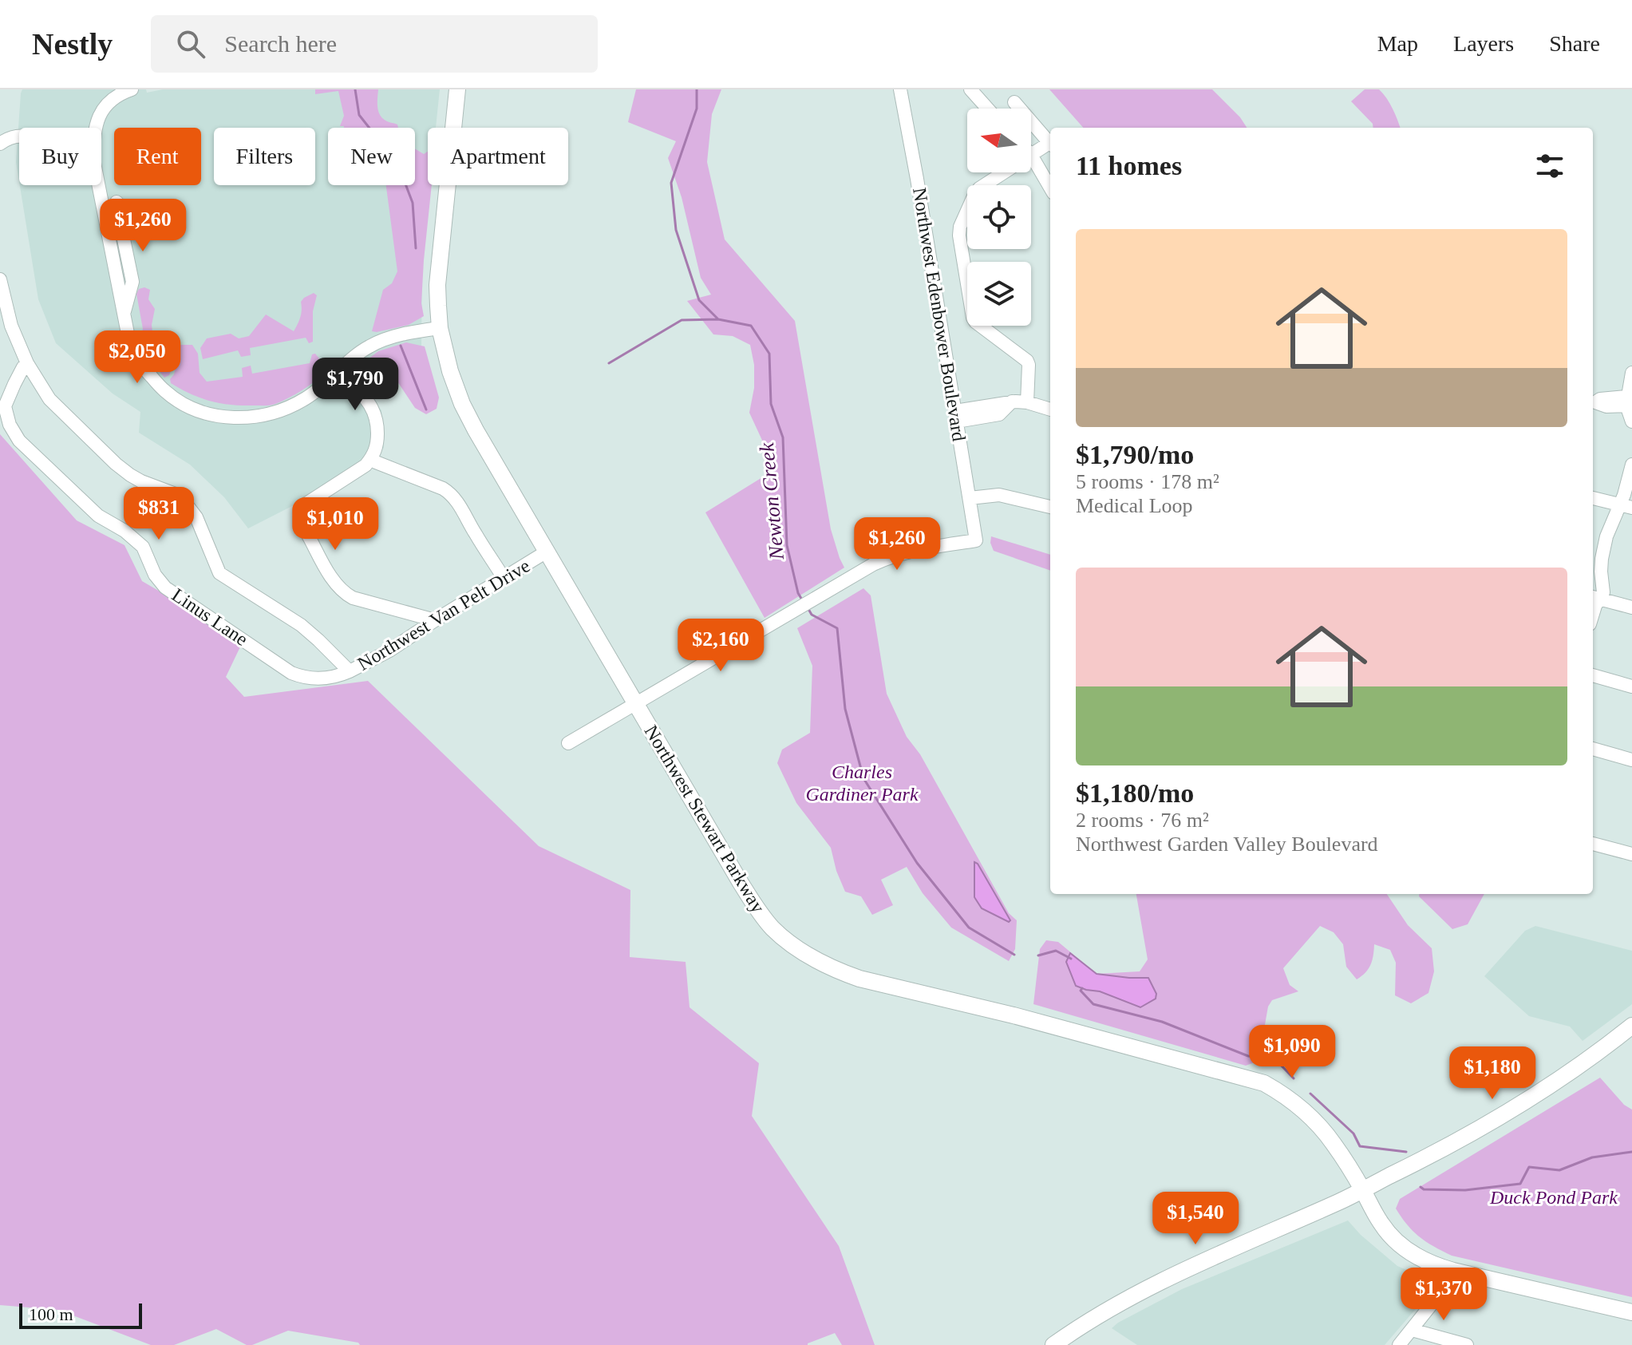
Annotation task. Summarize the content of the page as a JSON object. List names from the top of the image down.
{
  "streets": {
    "main road": ["Northwest Stewart Parkway"],
    "street": ["Northwest Edenbower Boulevard", "Northwest Van Pelt Drive", "Linus Lane"]
  },
  "crossings": [
    ["Northwest Edenbower Boulevard", "Northwest Stewart Parkway"],
    ["Northwest Van Pelt Drive", "Linus Lane"],
    ["Northwest Van Pelt Drive", "Northwest Stewart Parkway"]
  ],
  "water": ["Newton Creek"],
  "parks": ["Charles Gardiner Park", "Duck Pond Park"],
  "scale_bar": "100 m",
  "north": "left",
  "page": {
    "header": "Nestly",
    "search": "Search here",
    "nav": ["Map", "Layers", "Share"],
    "chip": [
      "Buy",
      "Rent",
      "Filters",
      "New",
      "Apartment"
    ],
    "heading": "11 homes",
    "price": [
      "$1,260",
      "$2,050",
      "$1,790",
      "$831",
      "$1,010",
      "$1,260",
      "$2,160",
      "$1,090",
      "$1,180",
      "$1,540",
      "$1,370"
    ],
    "list": [
      {
        "name": "$1,790/mo",
        "note": "5 rooms · 178 m² · Medical Loop"
      },
      {
        "name": "$1,180/mo",
        "note": "2 rooms · 76 m² · Northwest Garden Valley Boulevard"
      }
    ],
    "scale": "100 m"
  }
}
